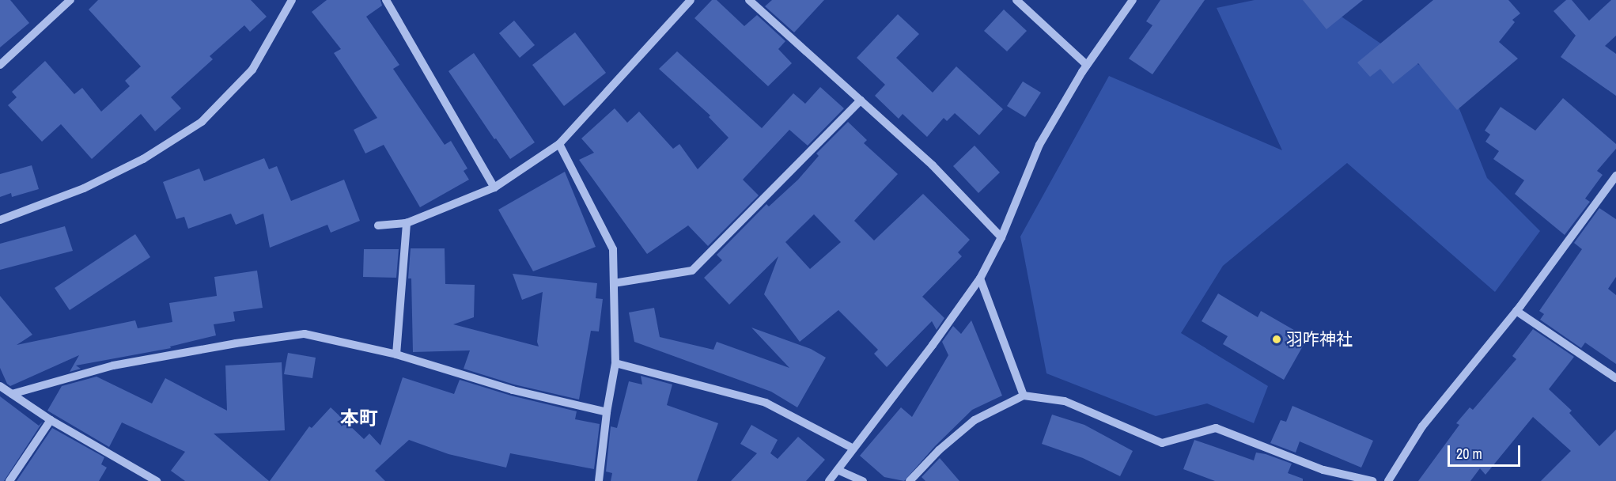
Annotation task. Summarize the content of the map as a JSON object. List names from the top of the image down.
{
  "districts": ["本町"],
  "places": ["羽咋神社"],
  "scale_bar": "20 m"
}
